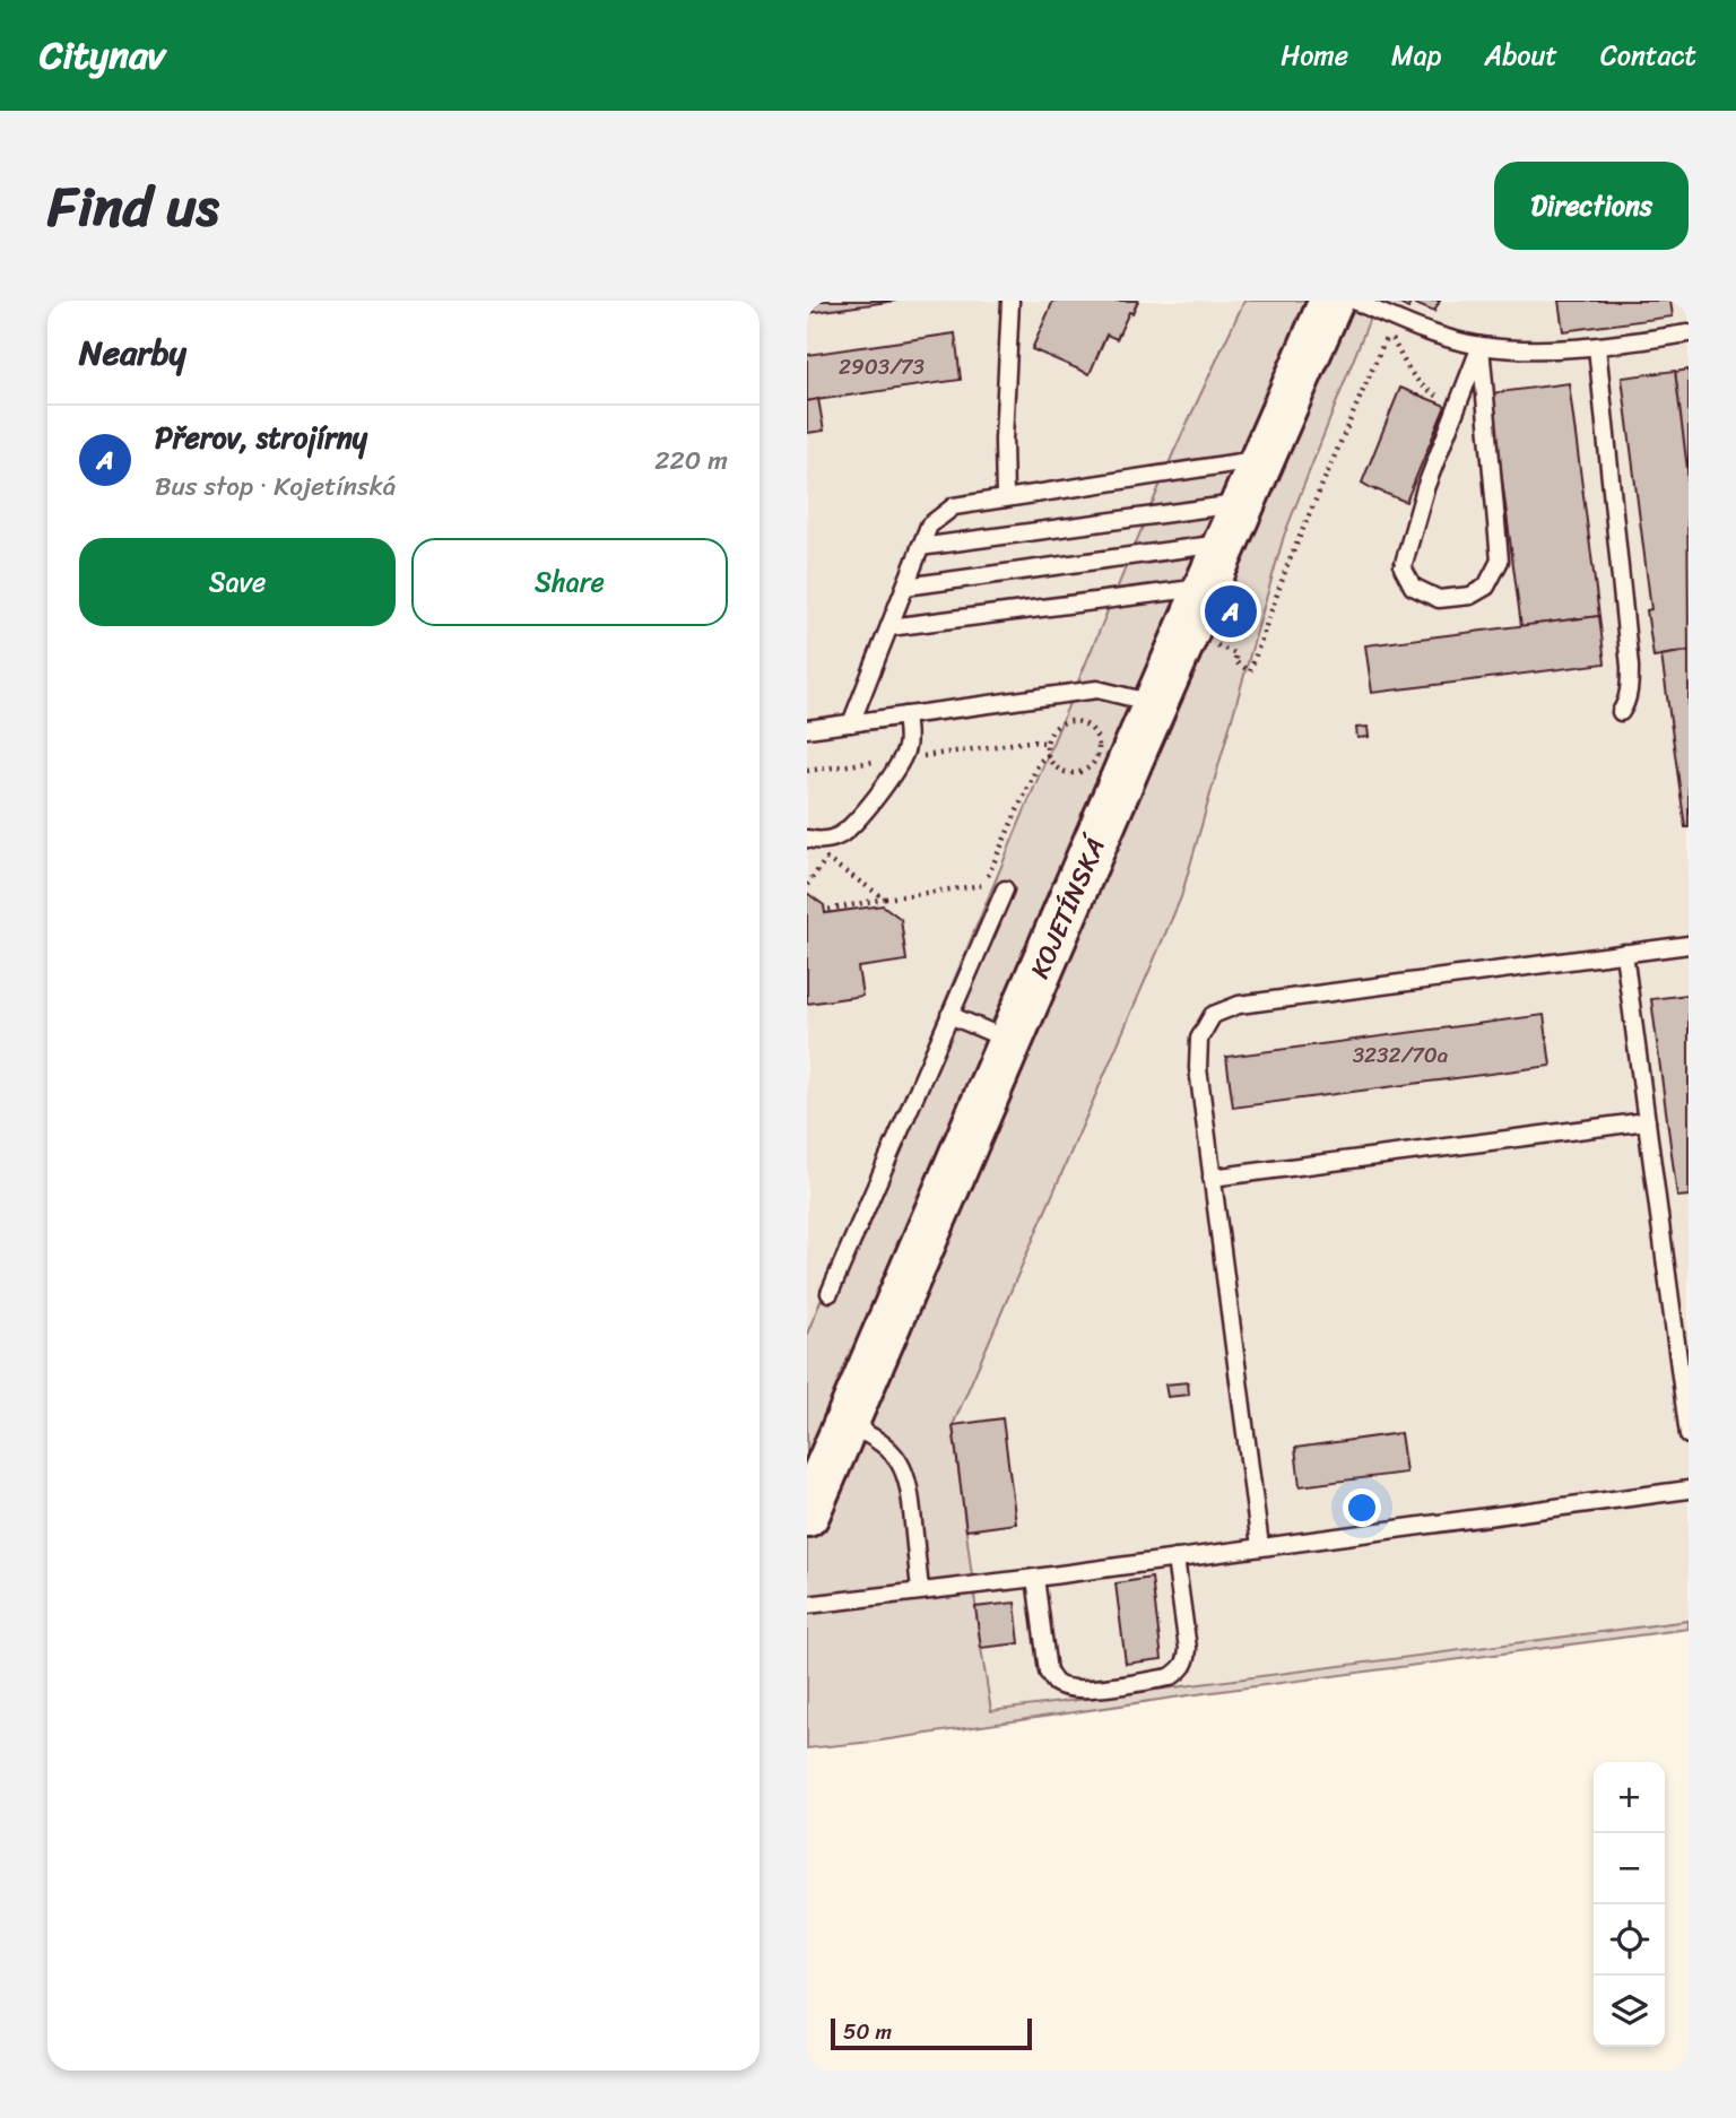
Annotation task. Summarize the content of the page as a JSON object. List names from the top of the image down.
{
  "streets": {
    "main road": ["KOJETÍNSKÁ"]
  },
  "house_numbers": ["2903/73", "3232/70a"],
  "scale_bar": "50 m",
  "page": {
    "header": "Citynav",
    "nav": [
      "Home",
      "Map",
      "About",
      "Contact"
    ],
    "title": "Find us",
    "buttons": [
      "Directions",
      ["Save", "Share"]
    ],
    "heading": "Nearby",
    "list": [
      {
        "mark": "A",
        "name": "Přerov, strojírny",
        "note": "Bus stop · Kojetínská",
        "value": "220 m"
      }
    ],
    "pins": "A",
    "map_buttons": ["+", "−"],
    "scale": "50 m"
  }
}
